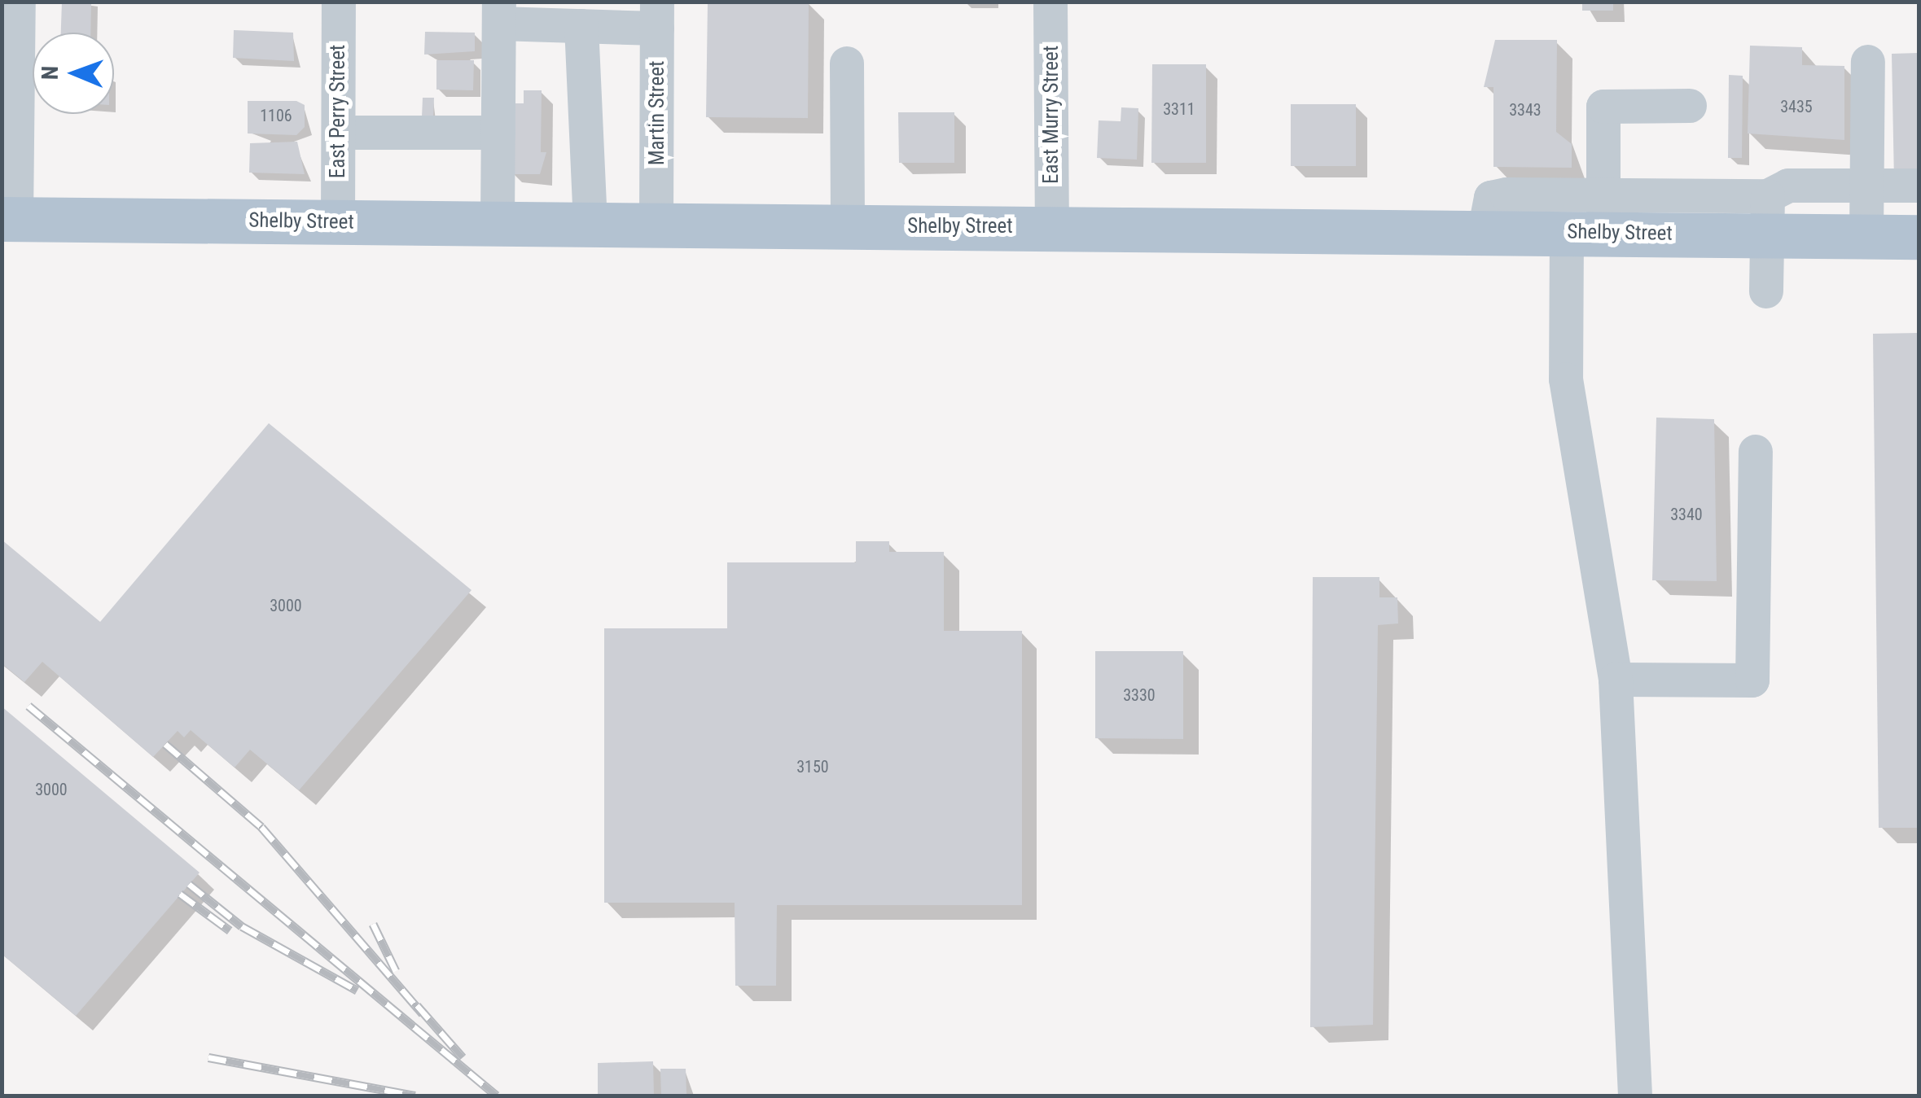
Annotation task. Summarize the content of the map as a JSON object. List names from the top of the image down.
{
  "streets": {
    "main road": ["Shelby Street"],
    "street": ["East Perry Street", "Martin Street", "East Murry Street"]
  },
  "crossings": [
    ["East Perry Street", "Shelby Street"],
    ["Martin Street", "Shelby Street"],
    ["East Murry Street", "Shelby Street"]
  ],
  "house_numbers": [
    "3435",
    "3311",
    "3343",
    "1106",
    "3340",
    "3000",
    "3330",
    "3150",
    "3000"
  ],
  "north": "left"
}
